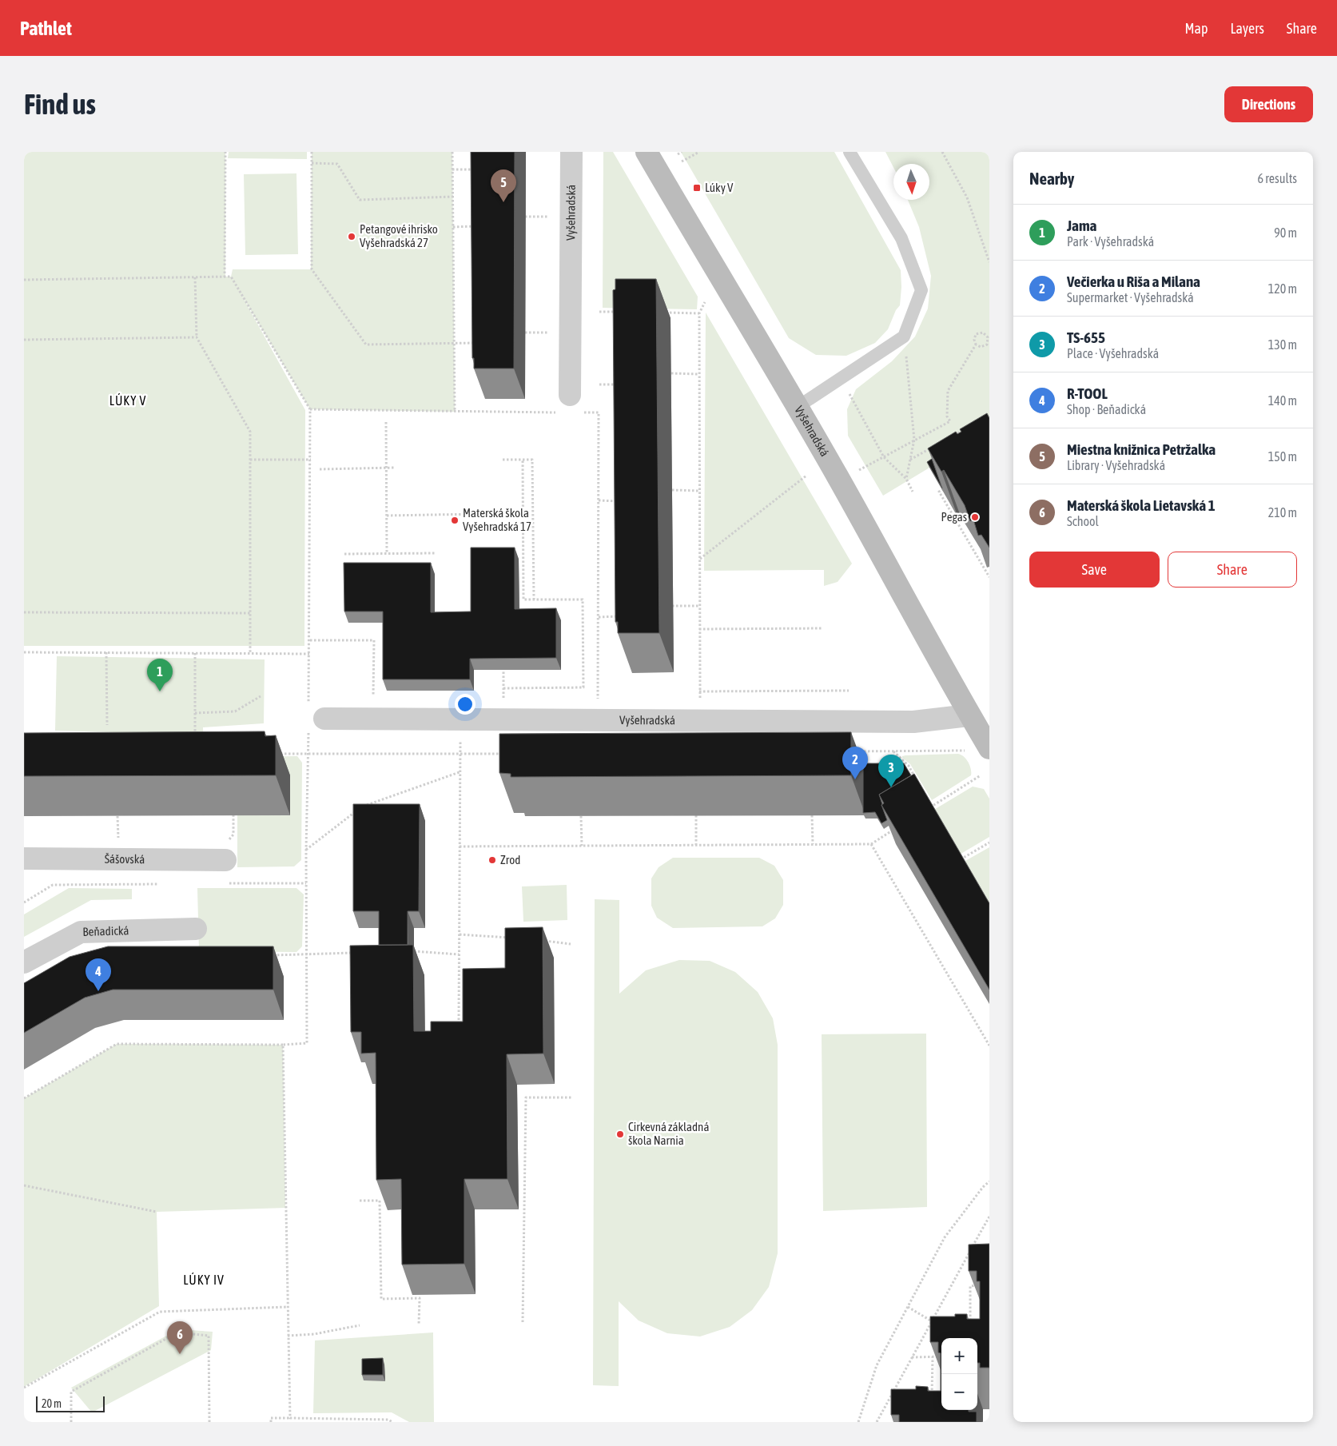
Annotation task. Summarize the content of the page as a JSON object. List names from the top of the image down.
{
  "streets": {
    "street": ["Vyšehradská", "Šášovská", "Beňadická"]
  },
  "districts": ["LÚKY V", "LÚKY IV"],
  "places": {
    "transit": ["Lúky V"],
    "other": [
      "Petangové ihrisko Vyšehradská 27",
      "Pegas",
      "Materská škola Vyšehradská 17",
      "Zrod",
      "Cirkevná základná škola Narnia"
    ]
  },
  "scale_bar": "20 m",
  "north": "bottom",
  "page": {
    "header": "Pathlet",
    "nav": ["Map", "Layers", "Share"],
    "buttons": [
      "Directions",
      ["Save", "Share"]
    ],
    "title": "Find us",
    "heading": ["Nearby", "6 results"],
    "pins": [
      "5",
      "1",
      "2",
      "3",
      "4",
      "6"
    ],
    "list": [
      {
        "mark": "1",
        "name": "Jama",
        "note": "Park · Vyšehradská",
        "value": "90 m"
      },
      {
        "mark": "2",
        "name": "Večierka u Riša a Milana",
        "note": "Supermarket · Vyšehradská",
        "value": "120 m"
      },
      {
        "mark": "3",
        "name": "TS-655",
        "note": "Place · Vyšehradská",
        "value": "130 m"
      },
      {
        "mark": "4",
        "name": "R-TOOL",
        "note": "Shop · Beňadická",
        "value": "140 m"
      },
      {
        "mark": "5",
        "name": "Miestna knižnica Petržalka",
        "note": "Library · Vyšehradská",
        "value": "150 m"
      },
      {
        "mark": "6",
        "name": "Materská škola Lietavská 1",
        "note": "School",
        "value": "210 m"
      }
    ],
    "map_buttons": ["+", "−"],
    "scale": "20 m"
  }
}
